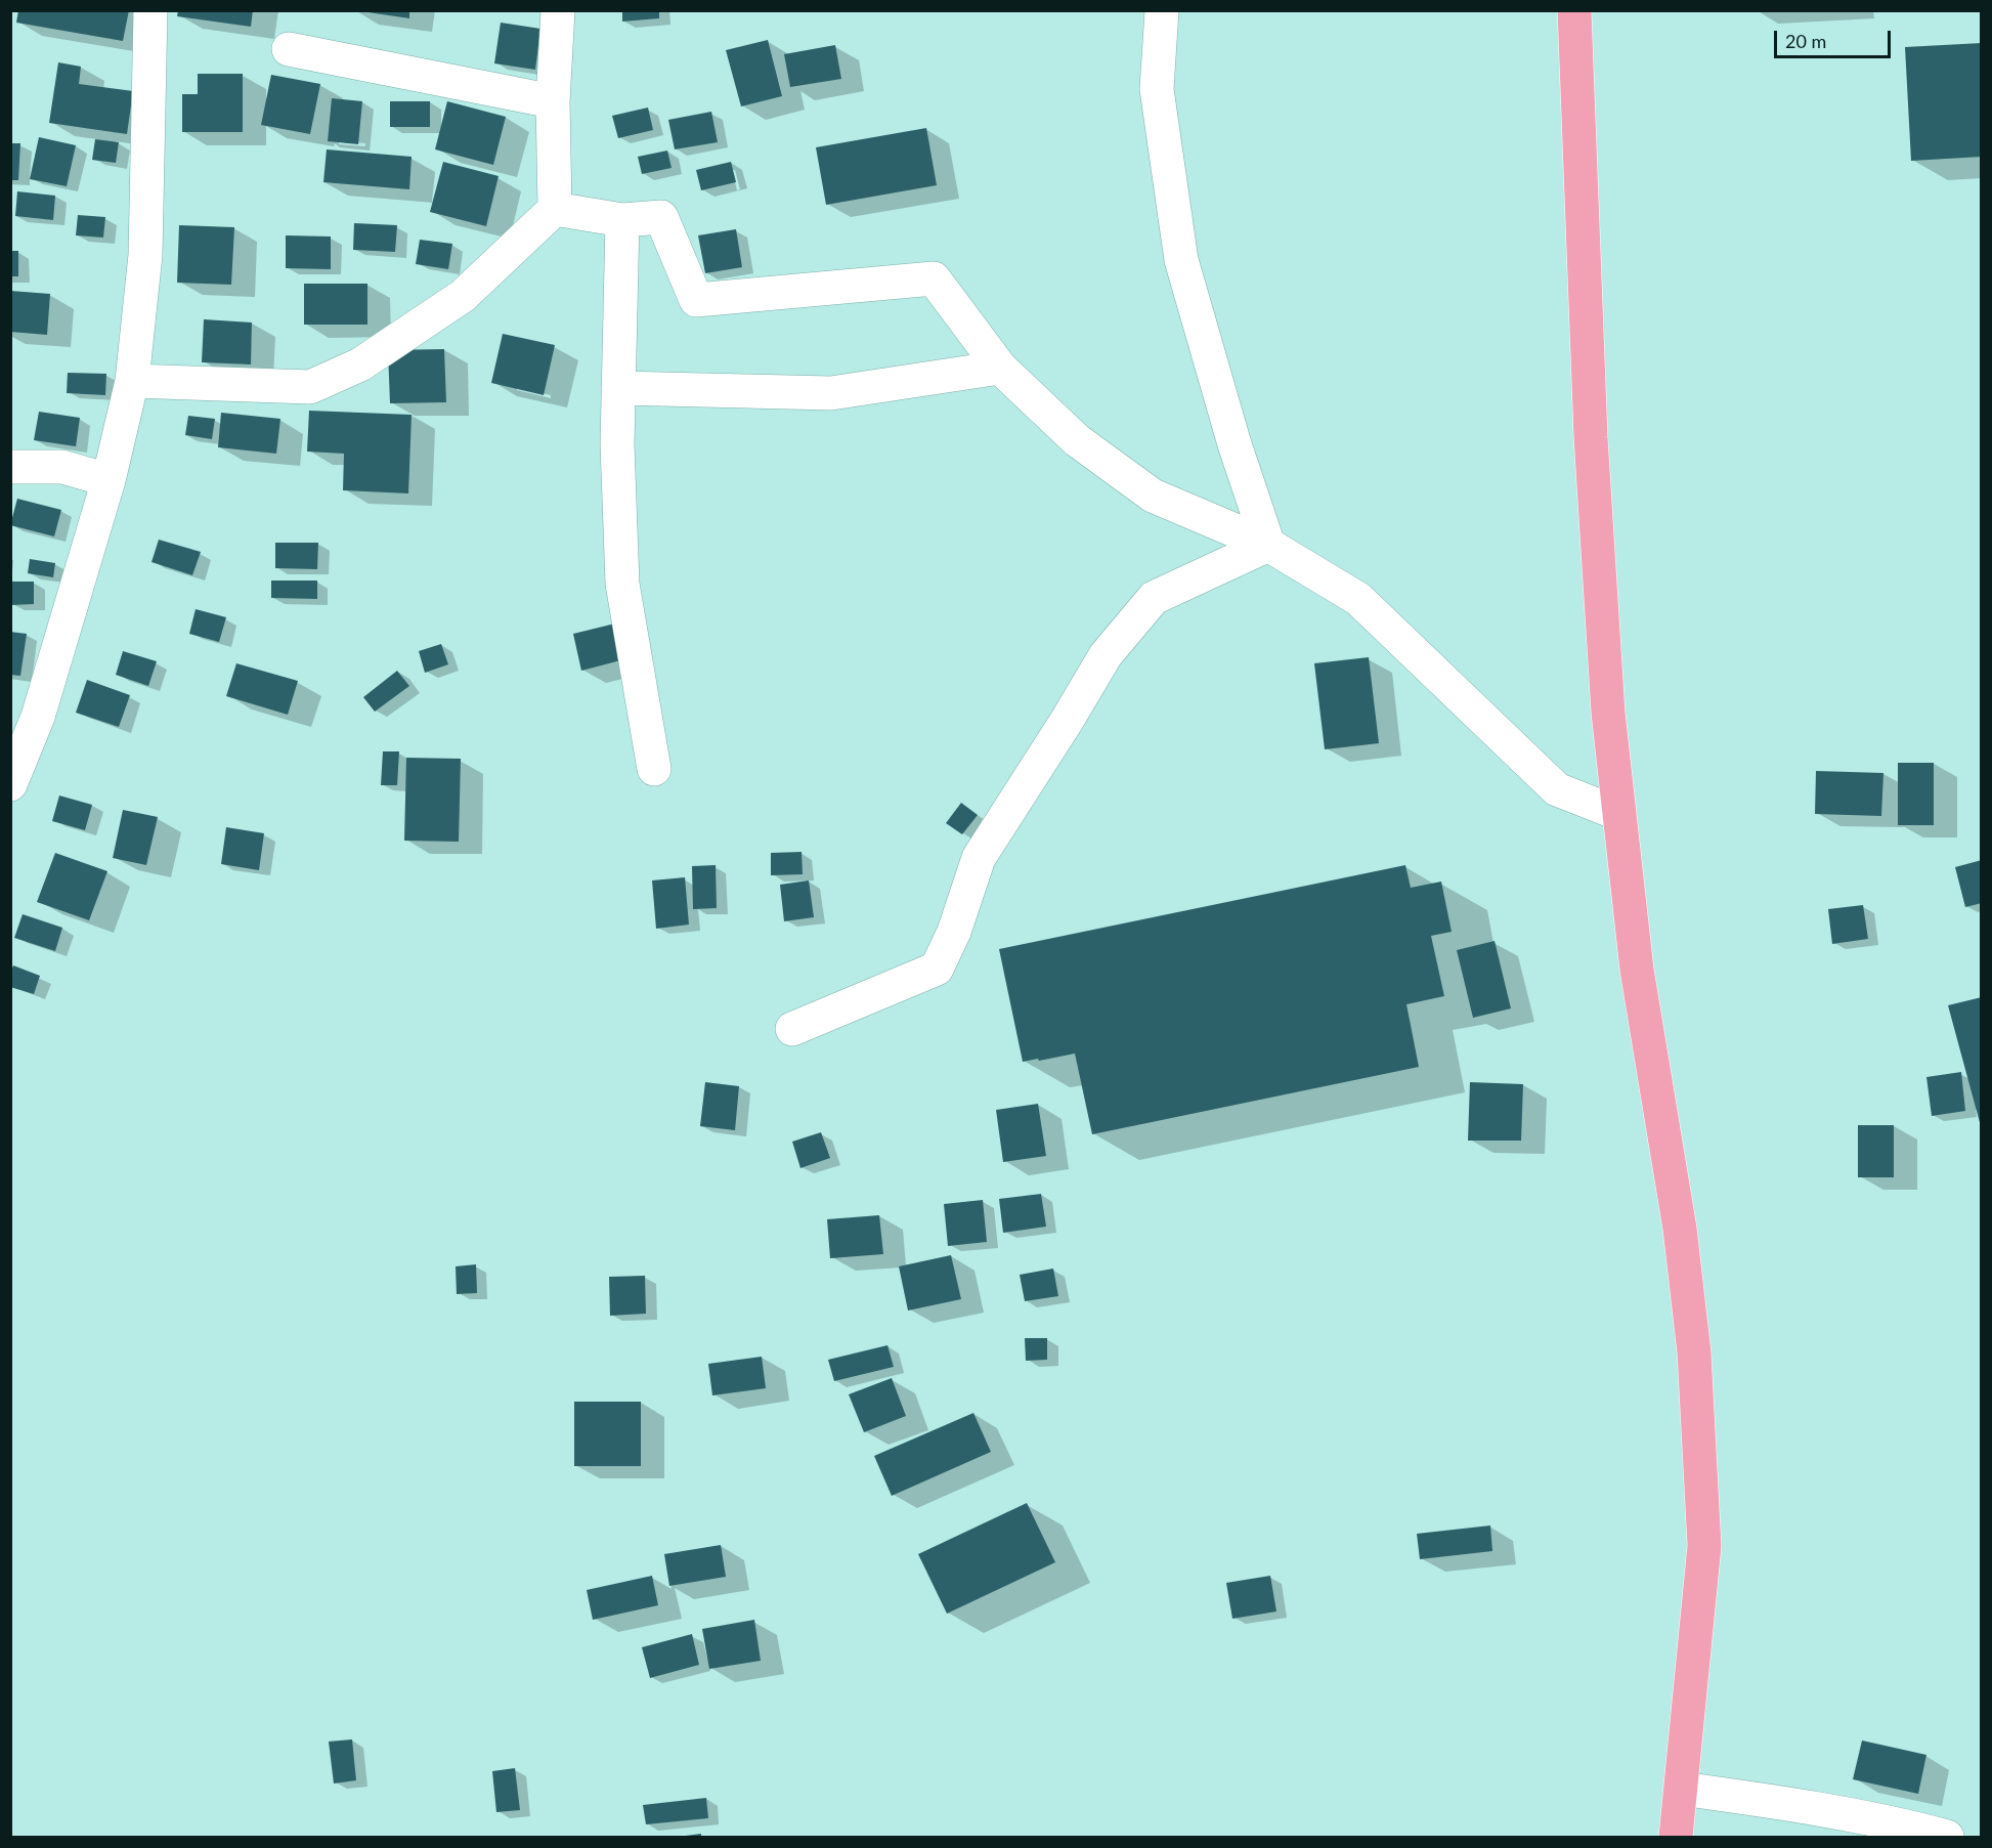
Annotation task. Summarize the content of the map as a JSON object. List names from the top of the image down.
{
  "scale_bar": "20 m"
}
